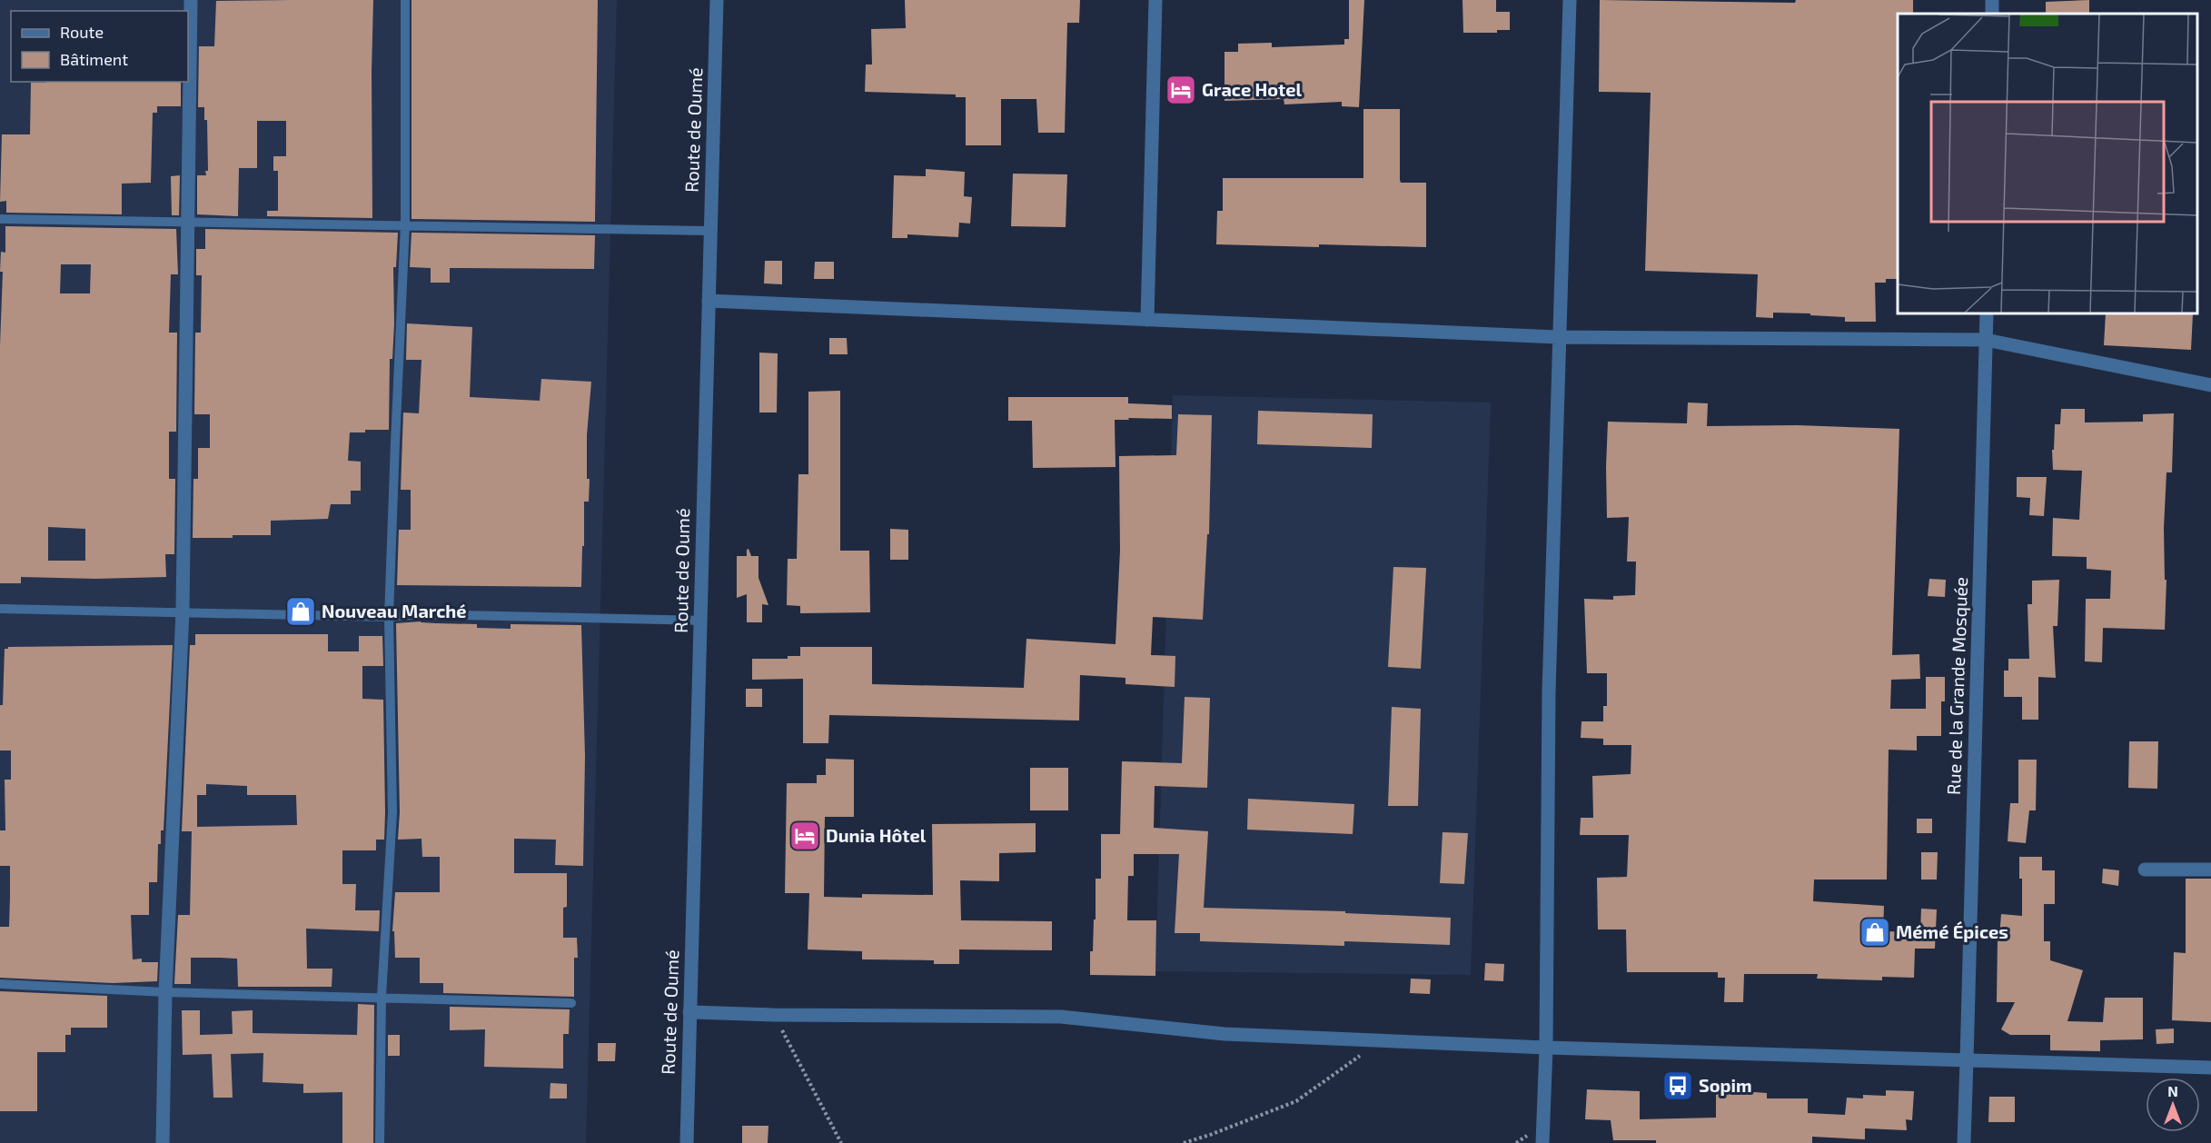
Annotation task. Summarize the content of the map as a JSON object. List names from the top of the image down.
{
  "streets": {
    "street": ["Route de Oumé", "Rue de la Grande Mosquée"]
  },
  "places": {
    "hotel": ["Grace Hotel", "Dunia Hôtel"],
    "shop": ["Nouveau Marché", "Mémé Épices"],
    "bus stop": ["Sopim"]
  },
  "legend": ["Route", "Bâtiment"],
  "north": "top"
}
